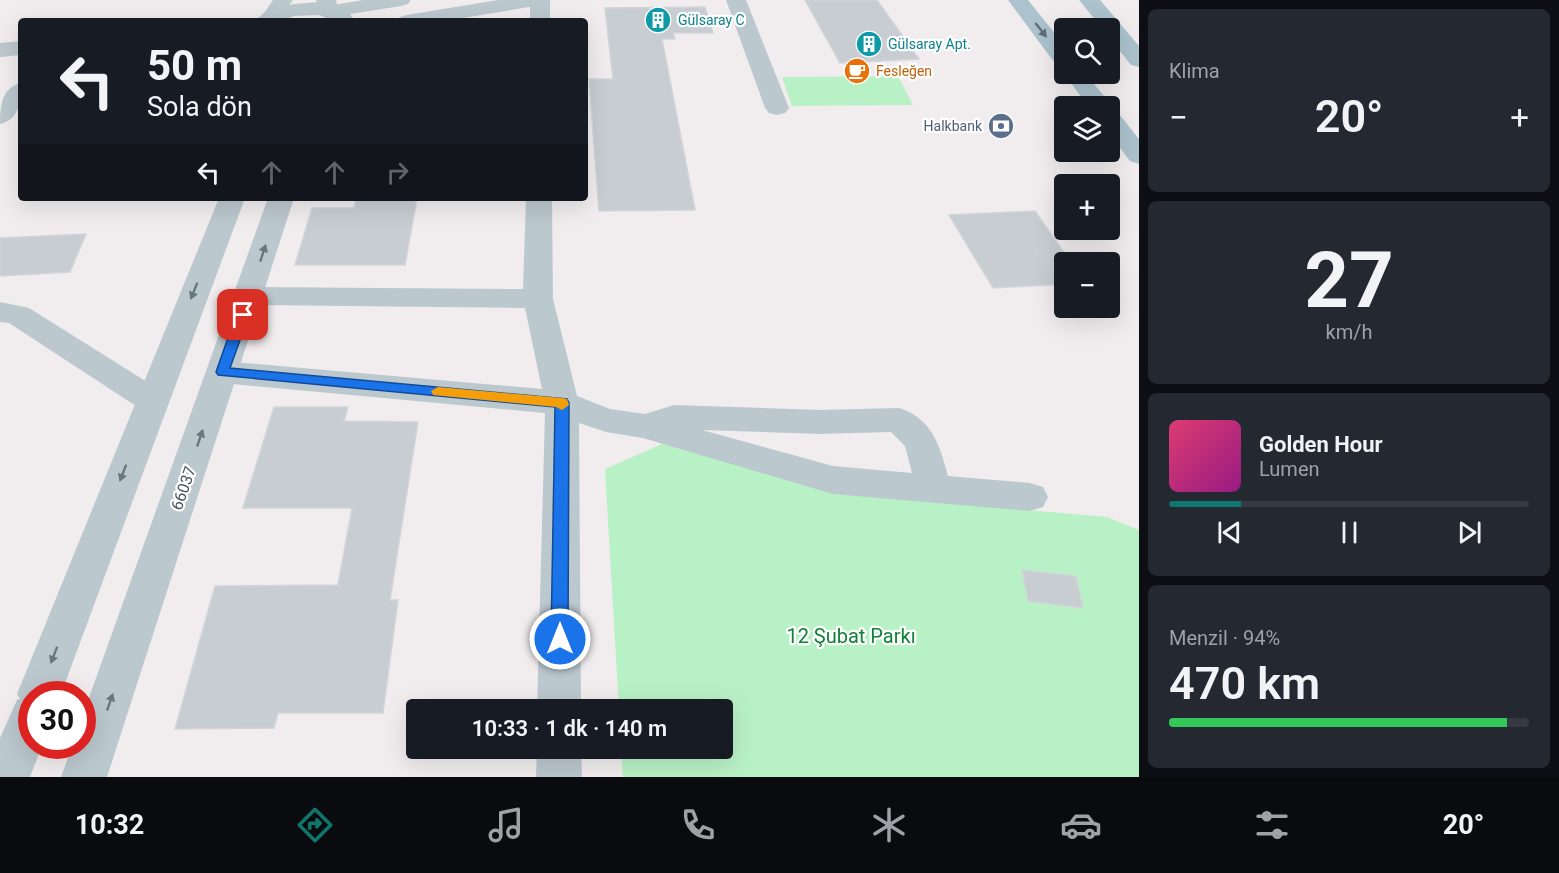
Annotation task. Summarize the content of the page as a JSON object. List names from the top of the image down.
{
  "streets": {
    "street": ["66037"]
  },
  "parks": ["12 Şubat Parkı"],
  "places": {
    "building": ["Gülsaray C", "Gülsaray Apt."],
    "cafe": ["Fesleğen"],
    "bank": ["Halkbank"]
  },
  "page": {
    "tile": [
      "Klima",
      ["27", "km/h"],
      ["Menzil · 94%", "470 km"]
    ],
    "map_buttons": ["+", "−"],
    "turn": ["50 m", "Sola dön"],
    "heat": ["−", "20°", "+"],
    "song": ["Golden Hour", "Lumen"],
    "limit": "30",
    "trip": "10:33 · 1 dk · 140 m",
    "tabs": ["10:32", "20°"]
  }
}
